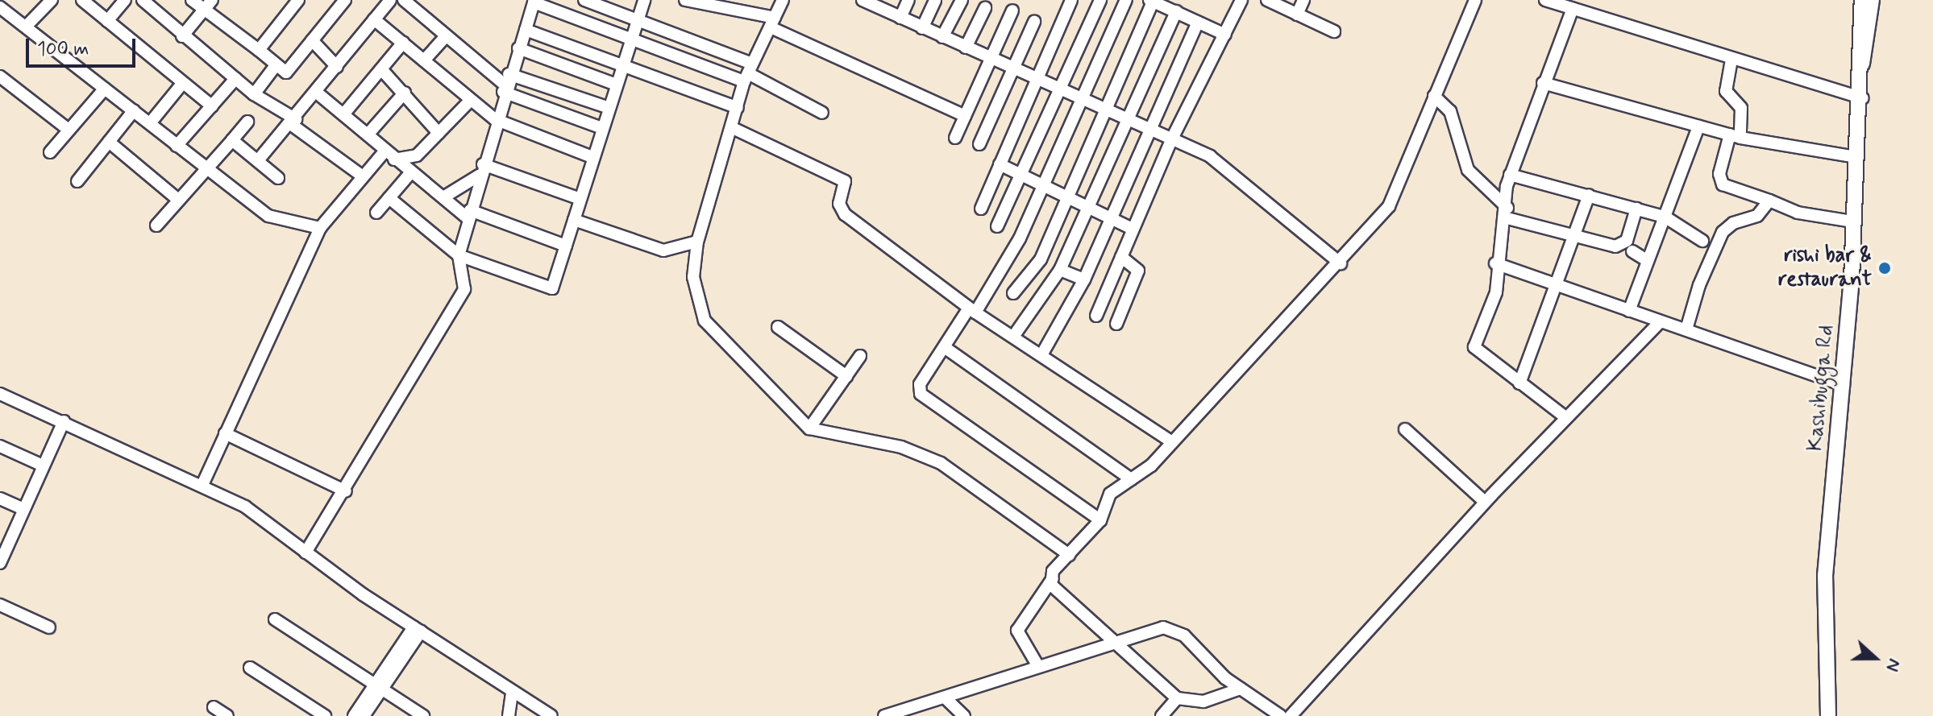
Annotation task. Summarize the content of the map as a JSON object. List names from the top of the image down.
{
  "streets": {
    "main road": ["Kashibugga Rd"]
  },
  "places": ["rishi bar & restaurant"],
  "scale_bar": "100 m",
  "north": "right"
}
